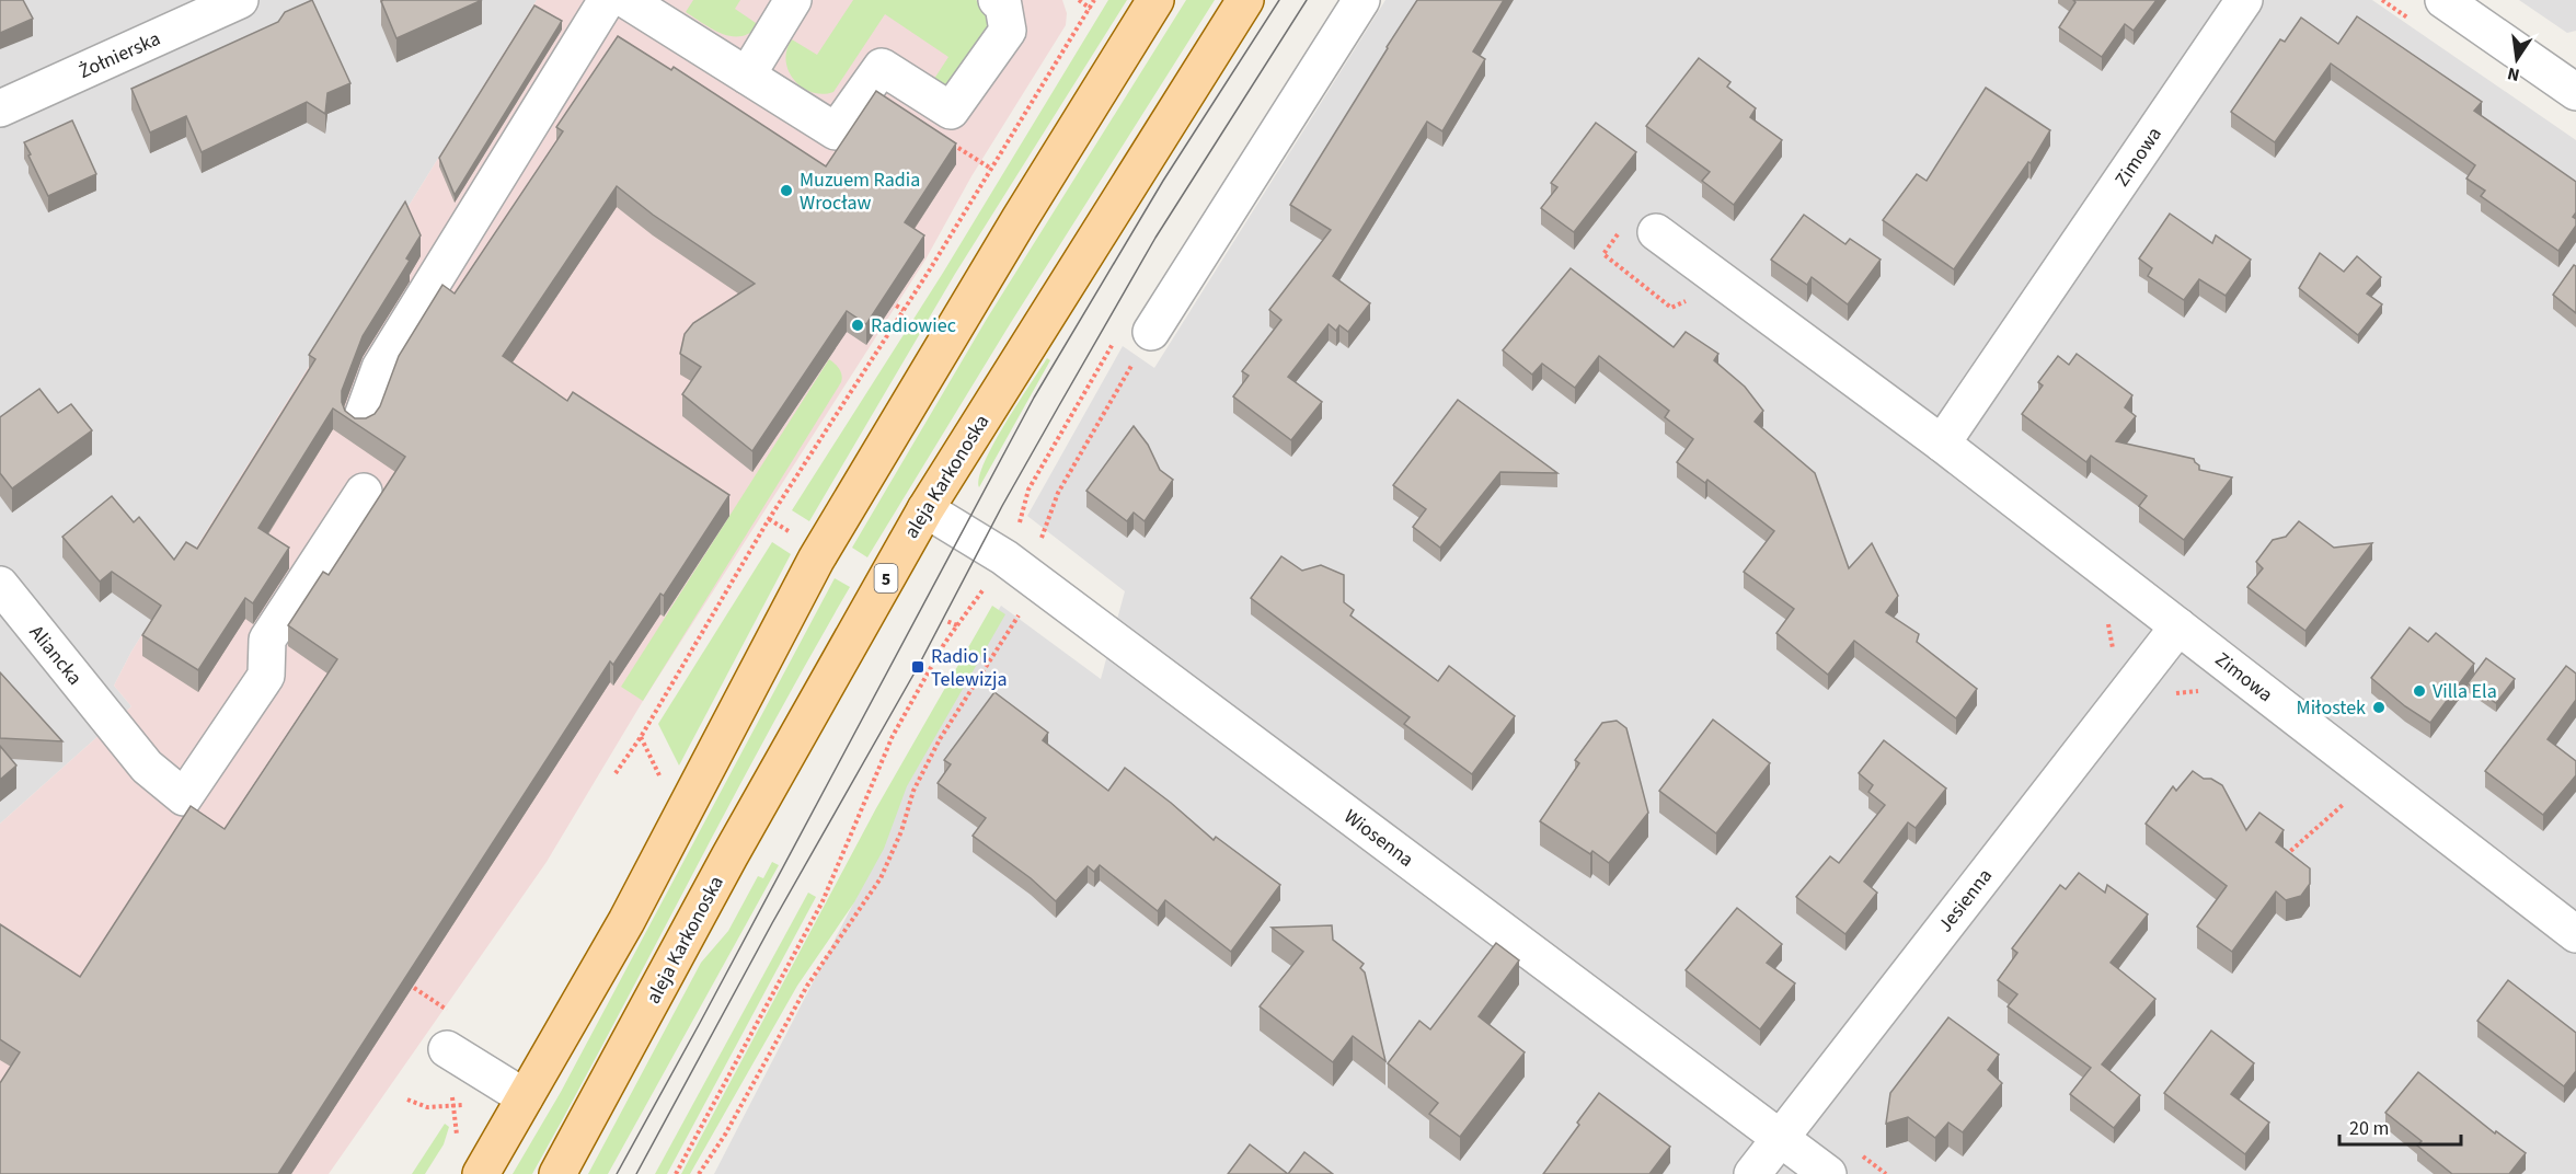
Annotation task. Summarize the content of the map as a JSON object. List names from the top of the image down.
{
  "streets": {
    "main road": ["aleja Karkonoska", "5"],
    "street": [
      "Żołnierska",
      "Zimowa",
      "Aliancka",
      "Wiosenna",
      "Jesienna"
    ]
  },
  "crossings": [
    ["Zimowa", "Jesienna"],
    ["aleja Karkonoska", "Wiosenna"],
    ["Wiosenna", "Jesienna"]
  ],
  "places": {
    "other": [
      "Muzuem Radia Wrocław",
      "Radiowiec",
      "Villa Ela",
      "Miłostek"
    ],
    "transit": ["Radio i Telewizja"]
  },
  "scale_bar": "20 m",
  "north": "bottom"
}
